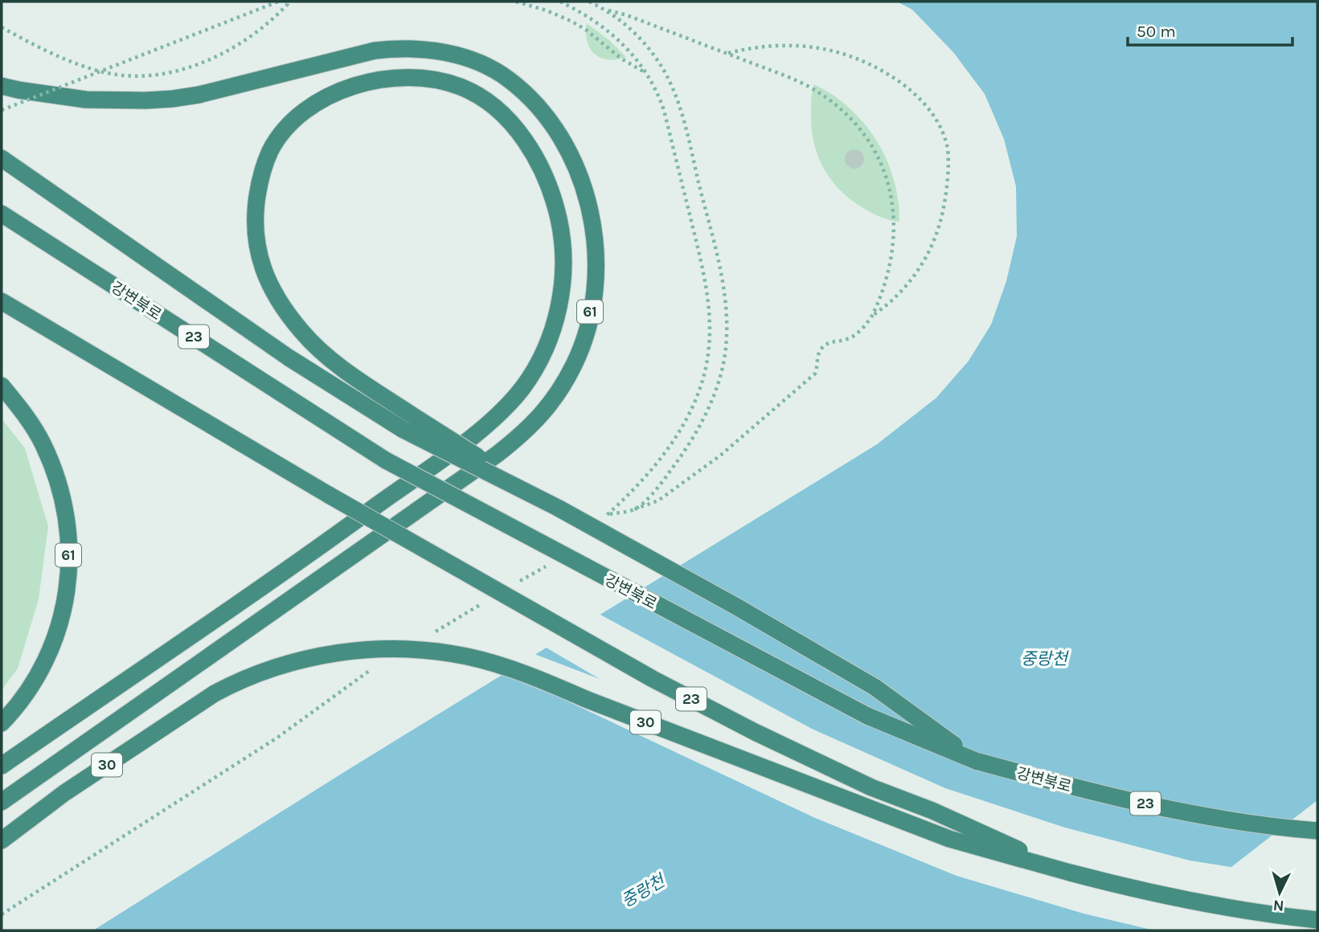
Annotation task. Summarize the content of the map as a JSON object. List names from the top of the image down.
{
  "streets": {
    "highway": [
      "강변북로",
      "61",
      "23",
      "30"
    ]
  },
  "crossings": [
    ["23", "30"]
  ],
  "water": ["중랑천"],
  "scale_bar": "50 m",
  "north": "bottom"
}
